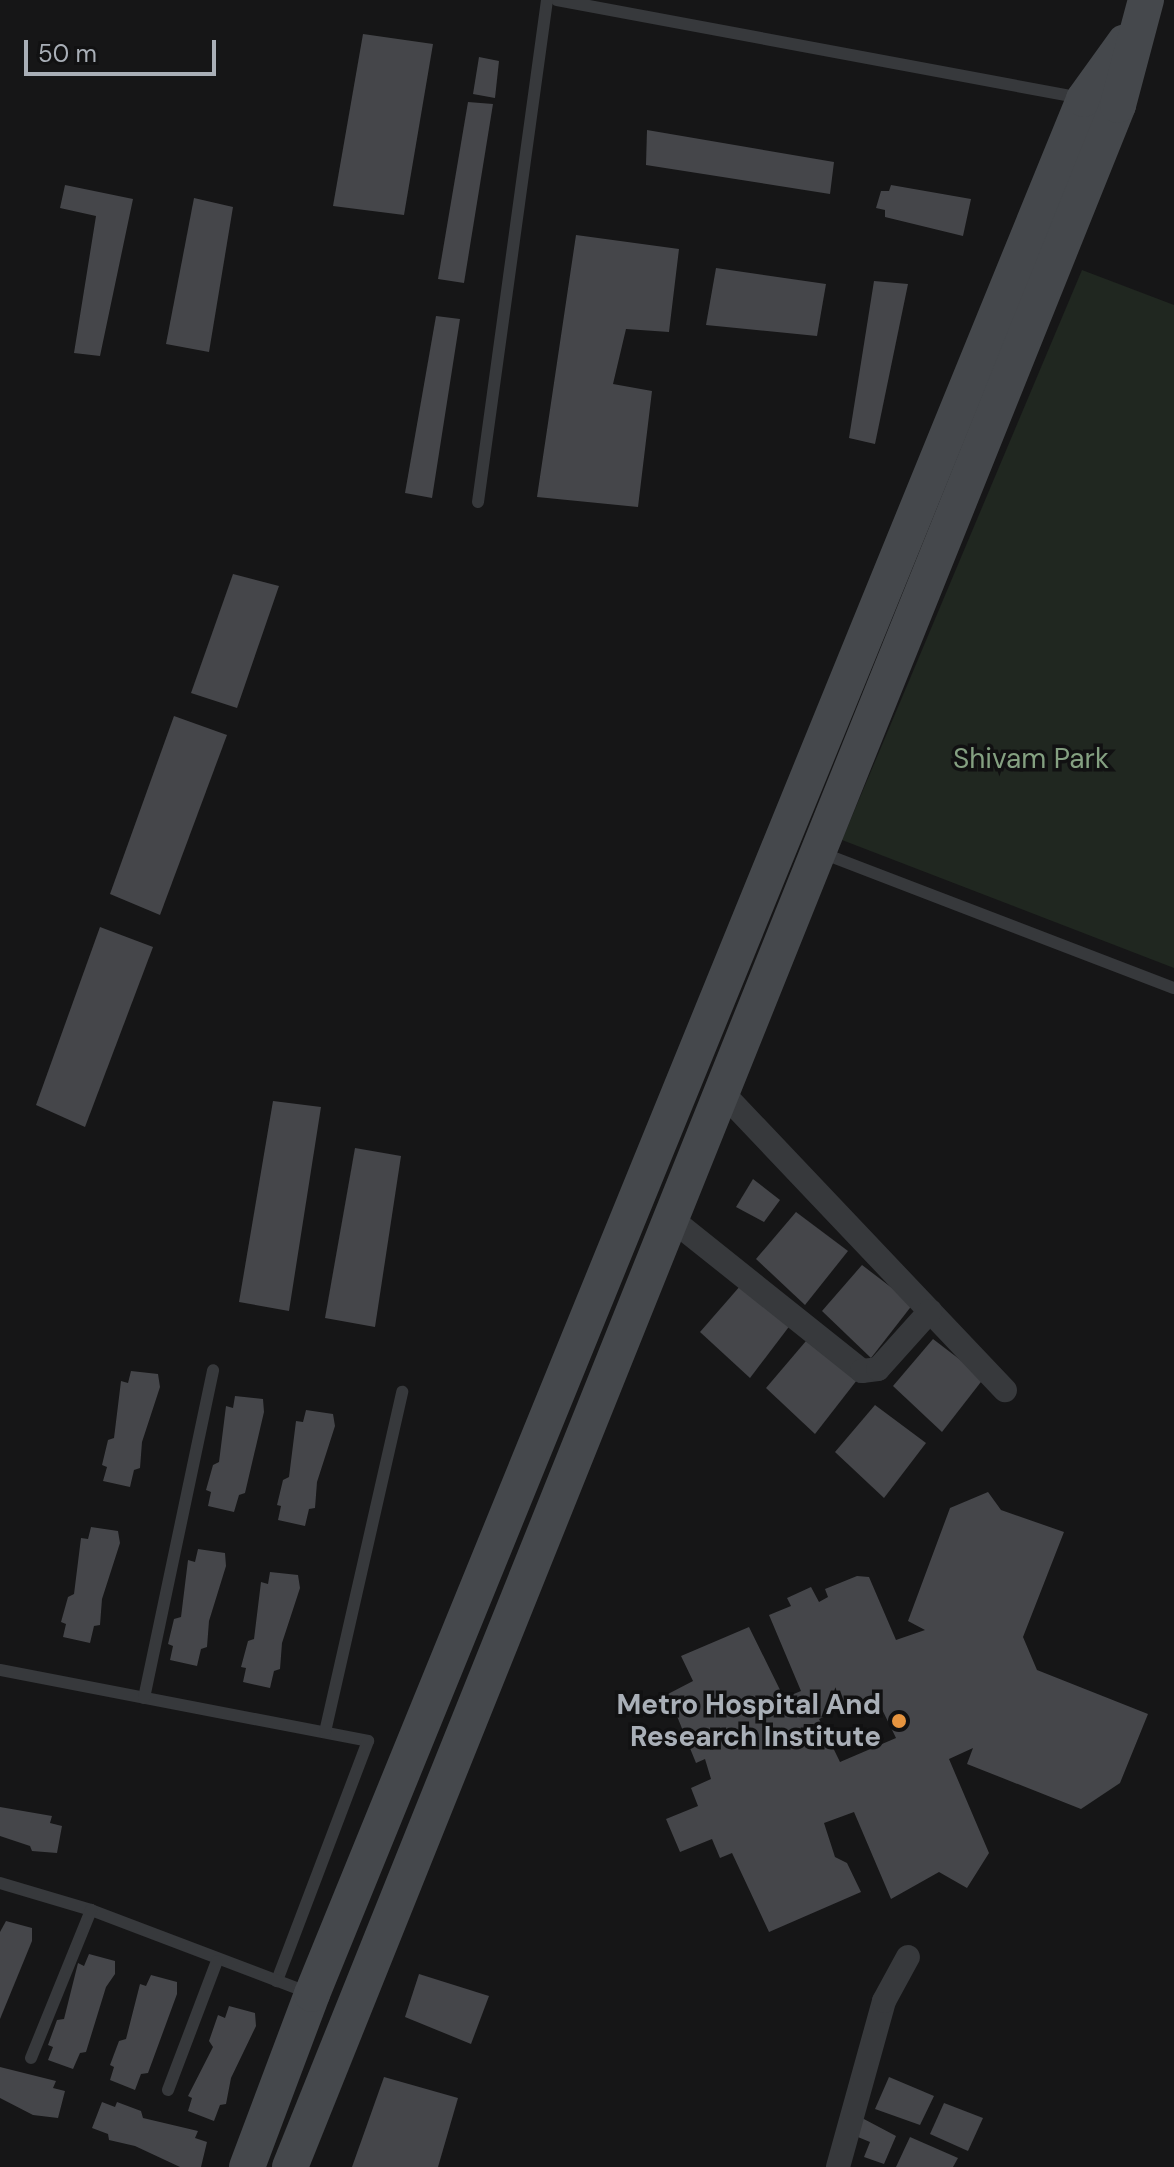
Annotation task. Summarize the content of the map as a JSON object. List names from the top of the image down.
{
  "parks": ["Shivam Park"],
  "places": ["Metro Hospital And Research Institute"],
  "scale_bar": "50 m"
}
